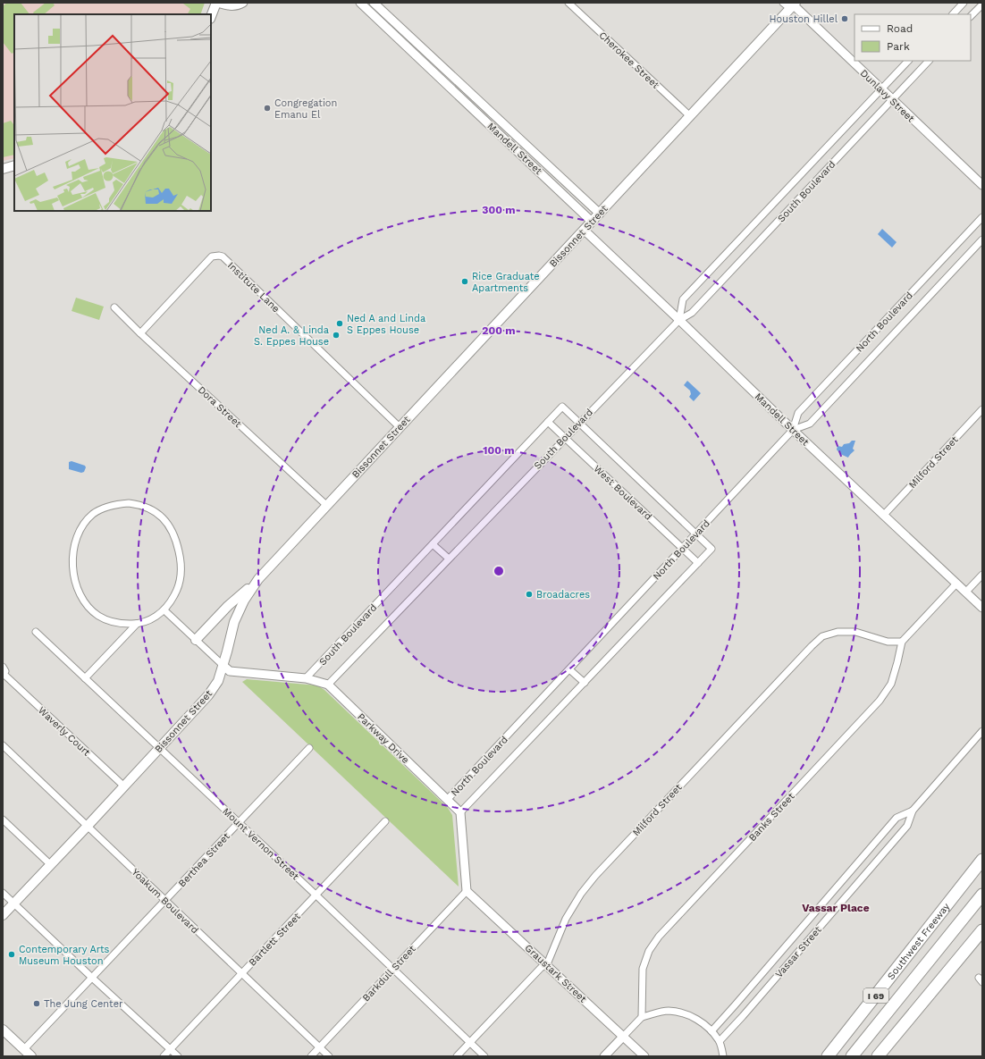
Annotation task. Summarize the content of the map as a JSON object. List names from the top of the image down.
{
  "streets": {
    "highway": ["Southwest Freeway", "I 69"],
    "main road": ["Bissonnet Street"],
    "street": [
      "Cherokee Street",
      "Dunlavy Street",
      "Mandell Street",
      "South Boulevard",
      "Institute Lane",
      "North Boulevard",
      "Dora Street",
      "Milford Street",
      "West Boulevard",
      "Waverly Court",
      "Parkway Drive",
      "Banks Street",
      "Mount Vernon Street",
      "Berthea Street",
      "Yoakum Boulevard",
      "Bartlett Street",
      "Vassar Street",
      "Barkdull Street",
      "Graustark Street"
    ]
  },
  "crossings": [
    ["Cherokee Street", "Bissonnet Street"],
    ["Dunlavy Street", "South Boulevard"],
    ["Dunlavy Street", "Bissonnet Street"],
    ["Mandell Street", "South Boulevard"],
    ["Mandell Street", "Bissonnet Street"],
    ["Mandell Street", "North Boulevard"],
    ["Mandell Street", "Milford Street"],
    ["South Boulevard", "West Boulevard"],
    ["South Boulevard", "Parkway Drive"],
    ["Bissonnet Street", "Institute Lane"],
    ["Bissonnet Street", "Dora Street"],
    ["Bissonnet Street", "Waverly Court"],
    ["Bissonnet Street", "Parkway Drive"],
    ["Bissonnet Street", "Mount Vernon Street"],
    ["Bissonnet Street", "Yoakum Boulevard"],
    ["Institute Lane", "Dora Street"],
    ["North Boulevard", "West Boulevard"],
    ["North Boulevard", "Parkway Drive"],
    ["Milford Street", "Banks Street"],
    ["Milford Street", "Mount Vernon Street"],
    ["Milford Street", "Graustark Street"],
    ["Mount Vernon Street", "Berthea Street"],
    ["Mount Vernon Street", "Bartlett Street"],
    ["Mount Vernon Street", "Barkdull Street"],
    ["Berthea Street", "Yoakum Boulevard"],
    ["Yoakum Boulevard", "Bartlett Street"],
    ["Yoakum Boulevard", "Barkdull Street"],
    ["Barkdull Street", "Graustark Street"]
  ],
  "districts": ["Vassar Place"],
  "places": [
    "Houston Hillel",
    "Congregation Emanu El",
    "Rice Graduate Apartments",
    "Ned A and Linda S Eppes House",
    "Ned A. & Linda S. Eppes House",
    "Broadacres",
    "Contemporary Arts Museum Houston",
    "The Jung Center"
  ],
  "legend": ["Road", "Park"],
  "rings": ["300 m", "200 m", "100 m"]
}
